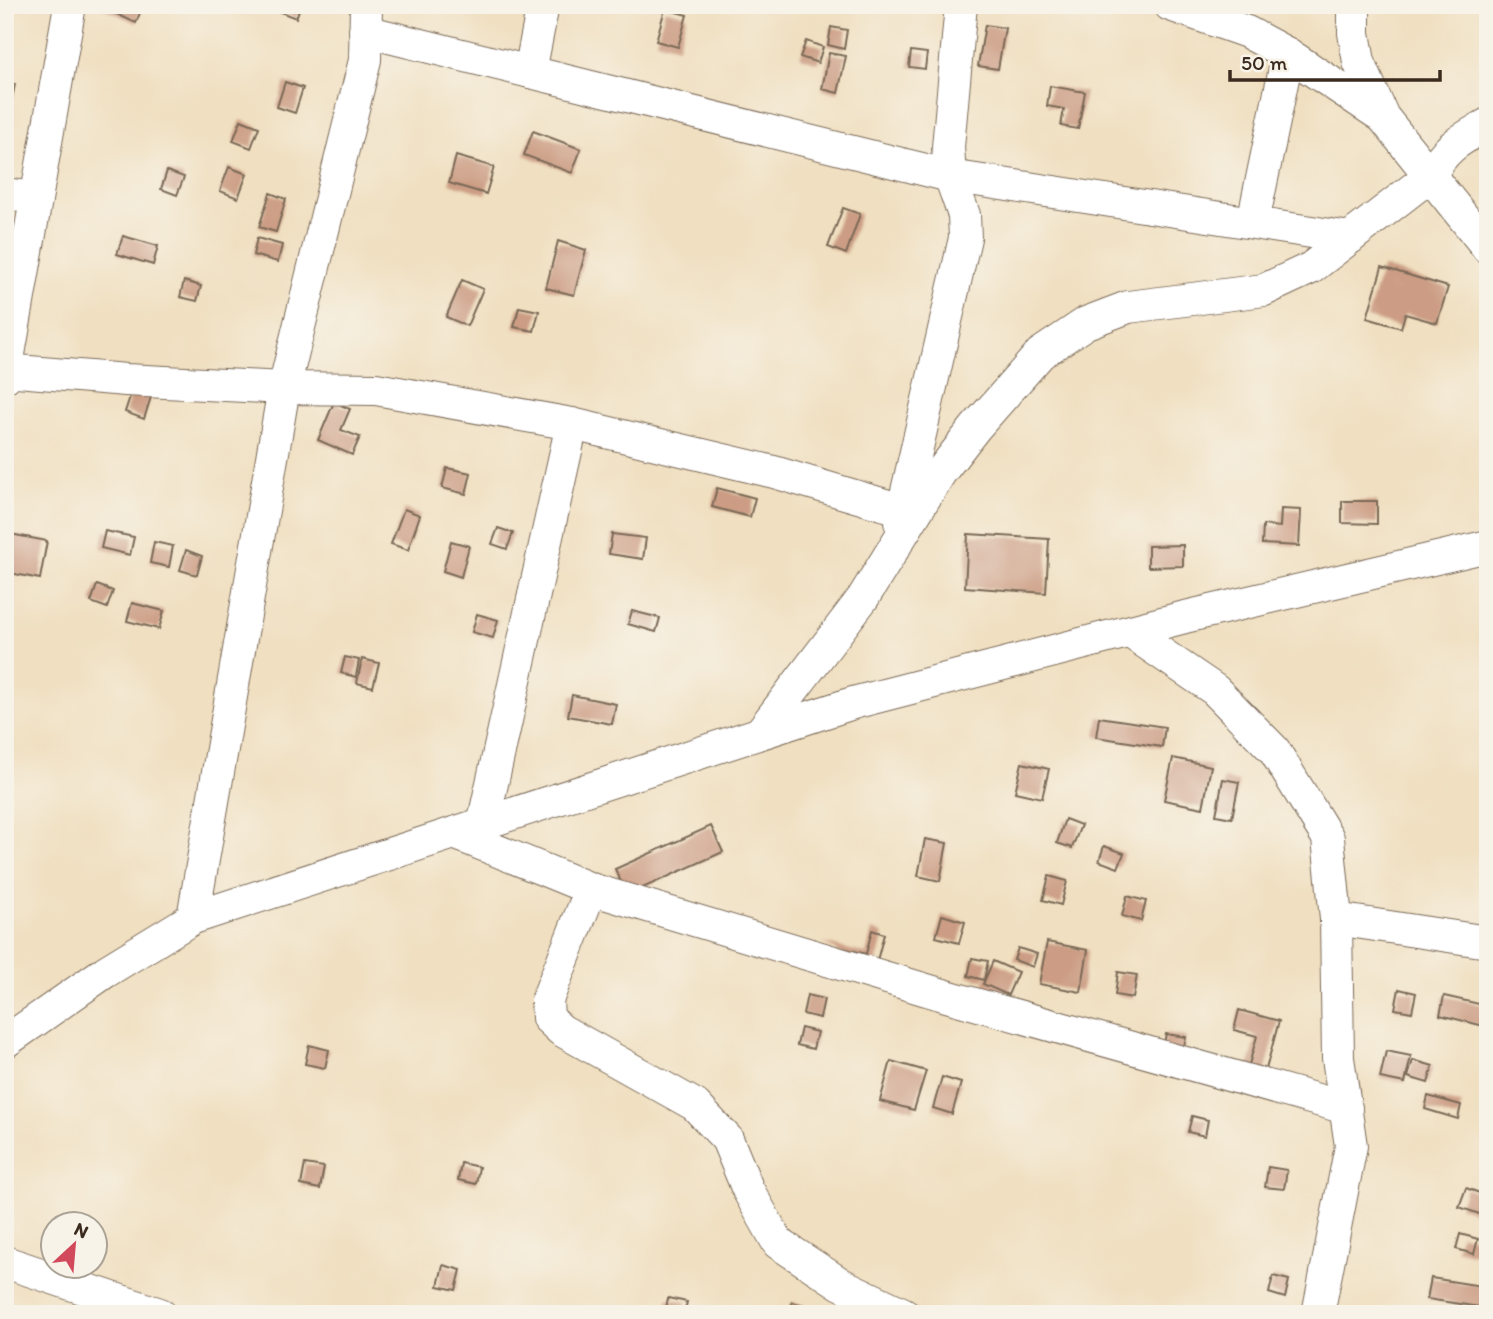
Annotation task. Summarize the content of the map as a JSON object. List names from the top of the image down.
{
  "scale_bar": "50 m",
  "north": "top right"
}
